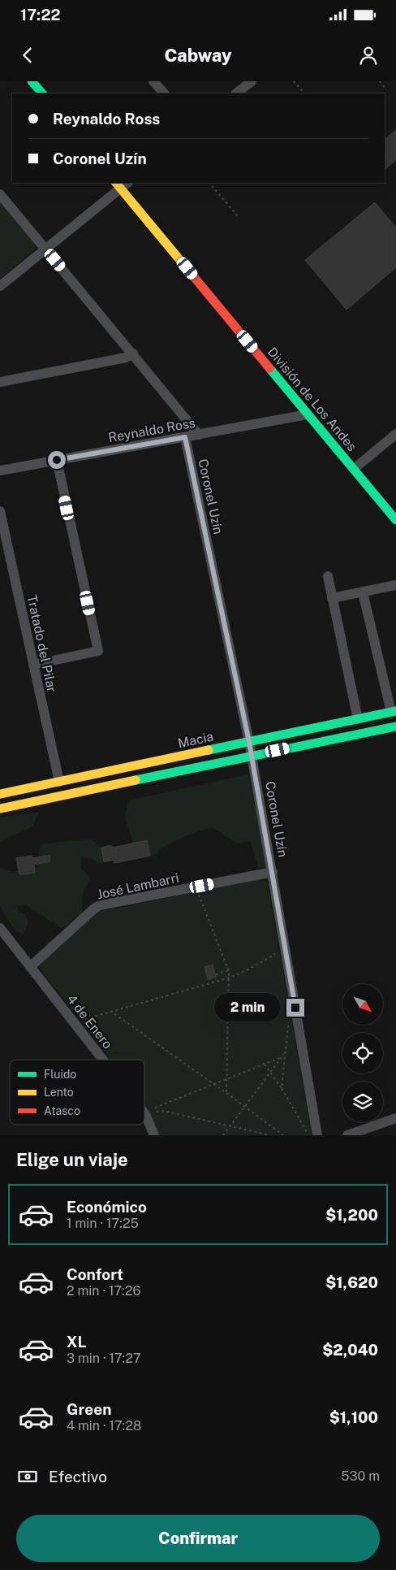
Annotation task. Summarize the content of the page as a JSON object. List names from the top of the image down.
{
  "streets": {
    "street": [
      "División de Los Andes",
      "Reynaldo Ross",
      "Coronel Uzín",
      "Tratado del Pilar",
      "Macia",
      "José Lambarri",
      "4 de Enero"
    ]
  },
  "crossings": [
    ["División de Los Andes", "Reynaldo Ross"],
    ["Reynaldo Ross", "Coronel Uzín"],
    ["Coronel Uzín", "Macia"],
    ["Coronel Uzín", "José Lambarri"],
    ["Tratado del Pilar", "Macia"],
    ["José Lambarri", "4 de Enero"]
  ],
  "legend": ["Fluido", "Lento", "Atasco"],
  "north": "bottom right",
  "page": {
    "status": "17:22",
    "header": "Cabway",
    "banner": ["Reynaldo Ross", "Coronel Uzín"],
    "bubble": "2 min",
    "heading": "Elige un viaje",
    "list": [
      {
        "name": "Económico",
        "note": "1 min · 17:25",
        "value": "$1,200"
      },
      {
        "name": "Confort",
        "note": "2 min · 17:26",
        "value": "$1,620"
      },
      {
        "name": "XL",
        "note": "3 min · 17:27",
        "value": "$2,040"
      },
      {
        "name": "Green",
        "note": "4 min · 17:28",
        "value": "$1,100"
      }
    ],
    "pay": ["Efectivo", "530 m"],
    "buttons": "Confirmar"
  }
}
